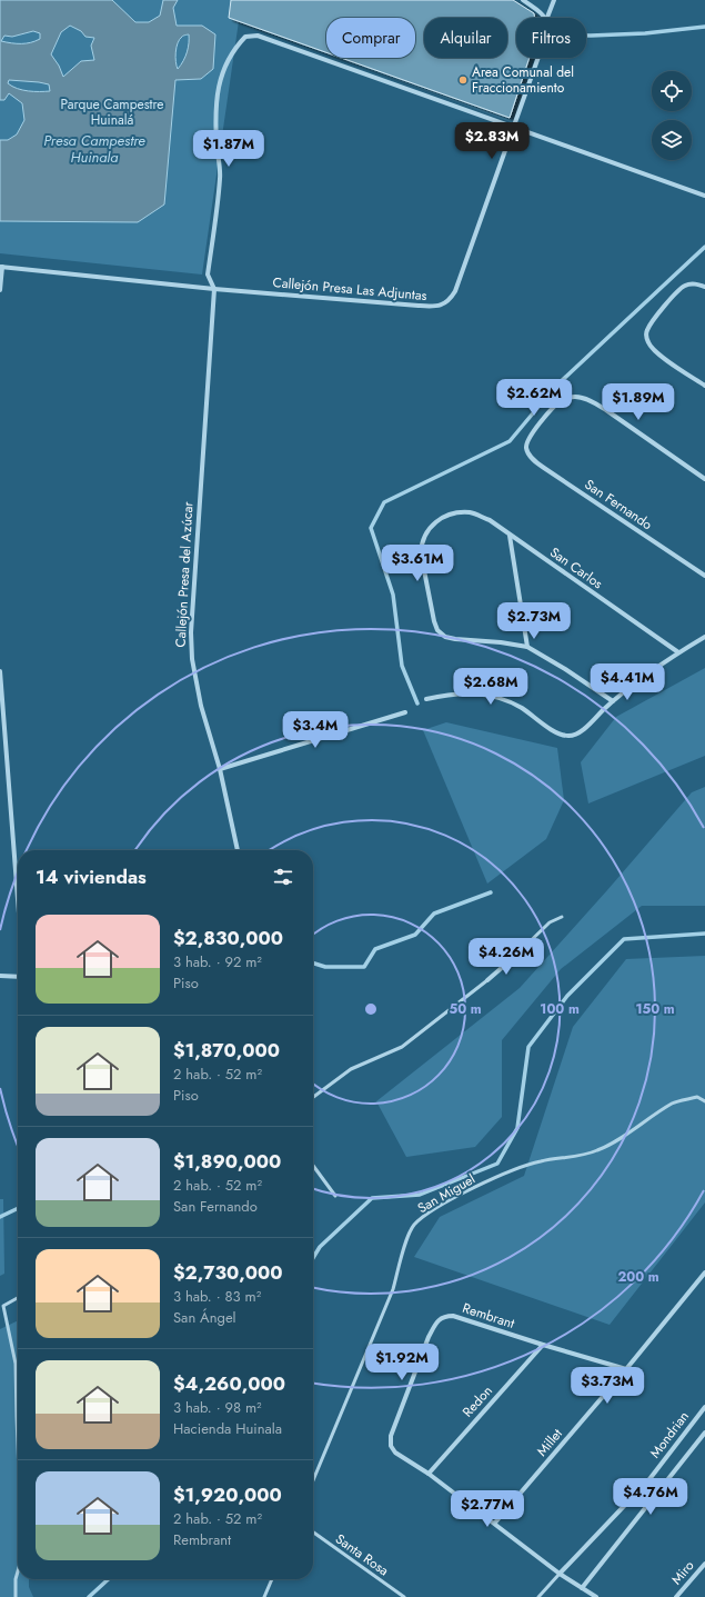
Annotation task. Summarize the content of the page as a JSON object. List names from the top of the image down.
{
  "streets": {
    "street": [
      "Callejón Presa Las Adjuntas",
      "San Fernando",
      "San Carlos",
      "Callejón Presa del Azúcar",
      "Rembrant",
      "Redon",
      "Mondrian",
      "Millet",
      "Miro"
    ],
    "lane": ["San Miguel", "Santa Rosa"]
  },
  "crossings": [
    ["Callejón Presa Las Adjuntas", "Callejón Presa del Azúcar"],
    ["Rembrant", "Redon"],
    ["Rembrant", "Mondrian"],
    ["Rembrant", "Millet"]
  ],
  "water": ["Presa Campestre Huinala"],
  "parks": ["Parque Campestre Huinalá"],
  "places": ["Area Comunal del Fraccionamiento"],
  "page": {
    "chip": ["Comprar", "Alquilar", "Filtros"],
    "price": [
      "$2.83M",
      "$1.87M",
      "$2.62M",
      "$1.89M",
      "$3.61M",
      "$2.73M",
      "$4.41M",
      "$2.68M",
      "$3.4M",
      "$4.26M",
      "$1.92M",
      "$3.73M",
      "$4.76M",
      "$2.77M"
    ],
    "heading": "14 viviendas",
    "list": [
      {
        "name": "$2,830,000",
        "note": "3 hab. · 92 m² · Piso"
      },
      {
        "name": "$1,870,000",
        "note": "2 hab. · 52 m² · Piso"
      },
      {
        "name": "$1,890,000",
        "note": "2 hab. · 52 m² · San Fernando"
      },
      {
        "name": "$2,730,000",
        "note": "3 hab. · 83 m² · San Ángel"
      },
      {
        "name": "$4,260,000",
        "note": "3 hab. · 98 m² · Hacienda Huinala"
      },
      {
        "name": "$1,920,000",
        "note": "2 hab. · 52 m² · Rembrant"
      }
    ]
  },
  "rings": [
    "50 m",
    "100 m",
    "150 m",
    "200 m"
  ]
}
